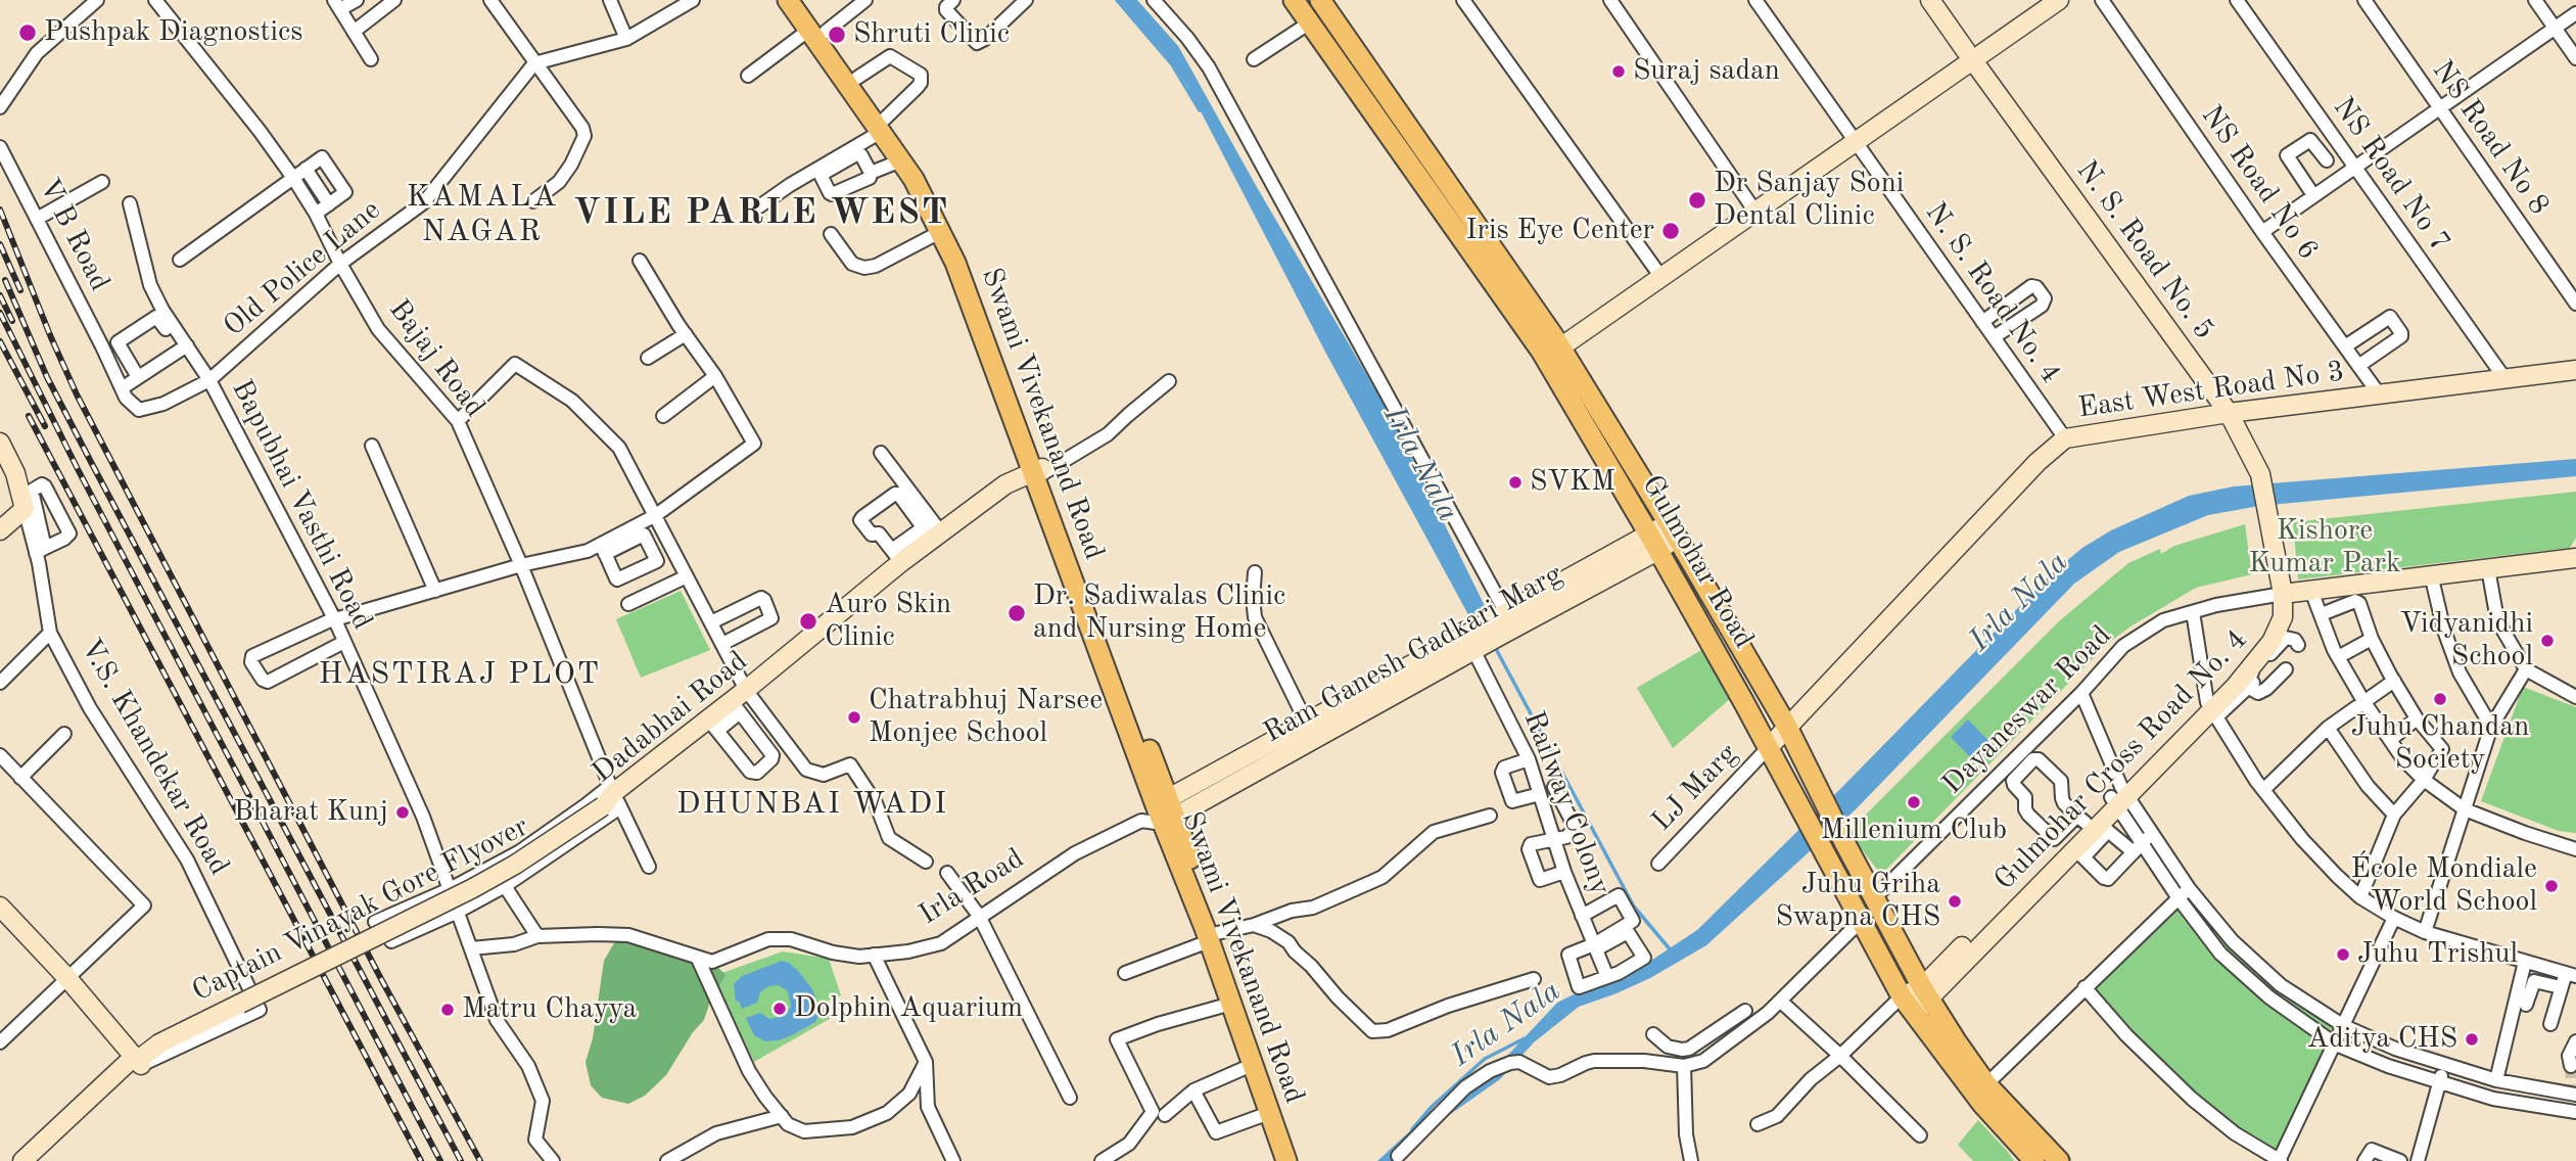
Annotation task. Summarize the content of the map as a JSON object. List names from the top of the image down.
{
  "streets": {
    "main road": ["Swami Vivekanand Road", "Gulmohar Road"],
    "street": [
      "NS Road No 8",
      "NS Road No 7",
      "NS Road No 6",
      "V B Road",
      "N. S. Road No. 5",
      "Old Police Lane",
      "N. S. Road No. 4",
      "Bajaj Road",
      "East West Road No 3",
      "Bapubhai Vasthi Road",
      "Ram Ganesh Gadkari Marg",
      "Dayaneswar Road",
      "Dadabhai Road",
      "V.S. Khandekar Road",
      "Gulmohar Cross Road No. 4",
      "LJ Marg",
      "Railway Colony",
      "Irla Road",
      "Captain Vinayak Gore Flyover"
    ]
  },
  "crossings": [
    ["NS Road No 7", "East West Road No 3"],
    ["NS Road No 6", "East West Road No 3"],
    ["V B Road", "Old Police Lane"],
    ["N. S. Road No. 5", "East West Road No 3"],
    ["N. S. Road No. 5", "Dayaneswar Road"],
    ["N. S. Road No. 5", "Gulmohar Cross Road No. 4"],
    ["Old Police Lane", "Bajaj Road"],
    ["Old Police Lane", "Bapubhai Vasthi Road"],
    ["N. S. Road No. 4", "East West Road No 3"],
    ["Bajaj Road", "Dadabhai Road"],
    ["Bajaj Road", "Captain Vinayak Gore Flyover"],
    ["East West Road No 3", "Gulmohar Road"],
    ["East West Road No 3", "LJ Marg"],
    ["Swami Vivekanand Road", "Ram Ganesh Gadkari Marg"],
    ["Swami Vivekanand Road", "Dadabhai Road"],
    ["Swami Vivekanand Road", "Irla Road"],
    ["Gulmohar Road", "Ram Ganesh Gadkari Marg"],
    ["Gulmohar Road", "Dayaneswar Road"],
    ["Gulmohar Road", "Gulmohar Cross Road No. 4"],
    ["Gulmohar Road", "LJ Marg"],
    ["Ram Ganesh Gadkari Marg", "Railway Colony"],
    ["Ram Ganesh Gadkari Marg", "Irla Road"],
    ["Dayaneswar Road", "Gulmohar Cross Road No. 4"],
    ["Dadabhai Road", "Captain Vinayak Gore Flyover"],
    ["V.S. Khandekar Road", "Captain Vinayak Gore Flyover"]
  ],
  "districts": [
    "KAMALA NAGAR",
    "VILE PARLE WEST",
    "HASTIRAJ PLOT",
    "DHUNBAI WADI"
  ],
  "water": ["Irla Nala"],
  "parks": ["Kishore Kumar Park"],
  "places": [
    "Pushpak Diagnostics",
    "Shruti Clinic",
    "Suraj sadan",
    "Dr Sanjay Soni Dental Clinic",
    "Iris Eye Center",
    "SVKM",
    "Dr. Sadiwalas Clinic and Nursing Home",
    "Auro Skin Clinic",
    "Vidyanidhi School",
    "Juhu Chandan Society",
    "Chatrabhuj Narsee Monjee School",
    "Millenium Club",
    "Bharat Kunj",
    "École Mondiale World School",
    "Juhu Griha Swapna CHS",
    "Juhu Trishul",
    "Dolphin Aquarium",
    "Matru Chayya",
    "Aditya CHS"
  ]
}
